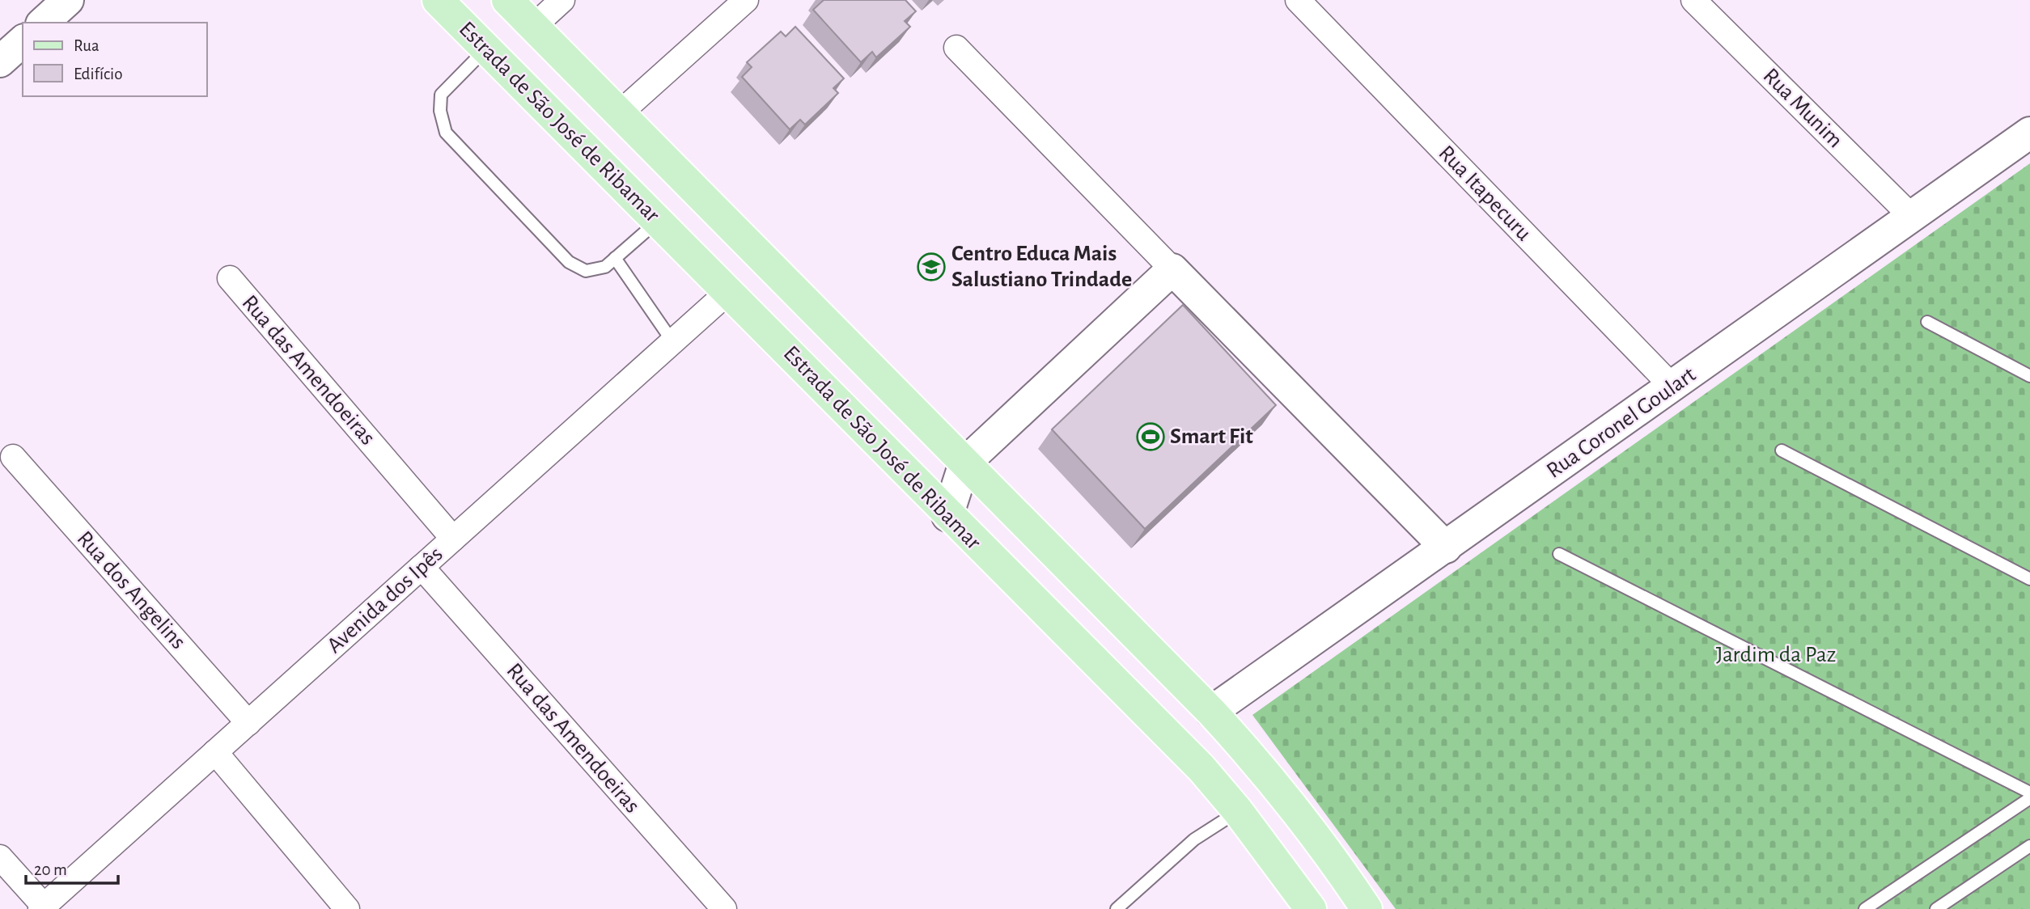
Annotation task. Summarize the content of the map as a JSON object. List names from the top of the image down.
{
  "streets": {
    "main road": ["Estrada de São José de Ribamar"],
    "street": [
      "Rua Munim",
      "Rua Itapecuru",
      "Rua das Amendoeiras",
      "Rua Coronel Goulart",
      "Rua dos Angelins",
      "Avenida dos Ipês"
    ]
  },
  "crossings": [
    ["Rua Munim", "Rua Coronel Goulart"],
    ["Estrada de São José de Ribamar", "Rua Coronel Goulart"],
    ["Estrada de São José de Ribamar", "Avenida dos Ipês"],
    ["Rua Itapecuru", "Rua Coronel Goulart"],
    ["Rua das Amendoeiras", "Avenida dos Ipês"],
    ["Rua dos Angelins", "Avenida dos Ipês"]
  ],
  "parks": ["Jardim da Paz"],
  "places": {
    "school or university": ["Centro Educa Mais Salustiano Trindade"],
    "sports": ["Smart Fit"]
  },
  "legend": ["Rua", "Edifício"],
  "scale_bar": "20 m"
}
